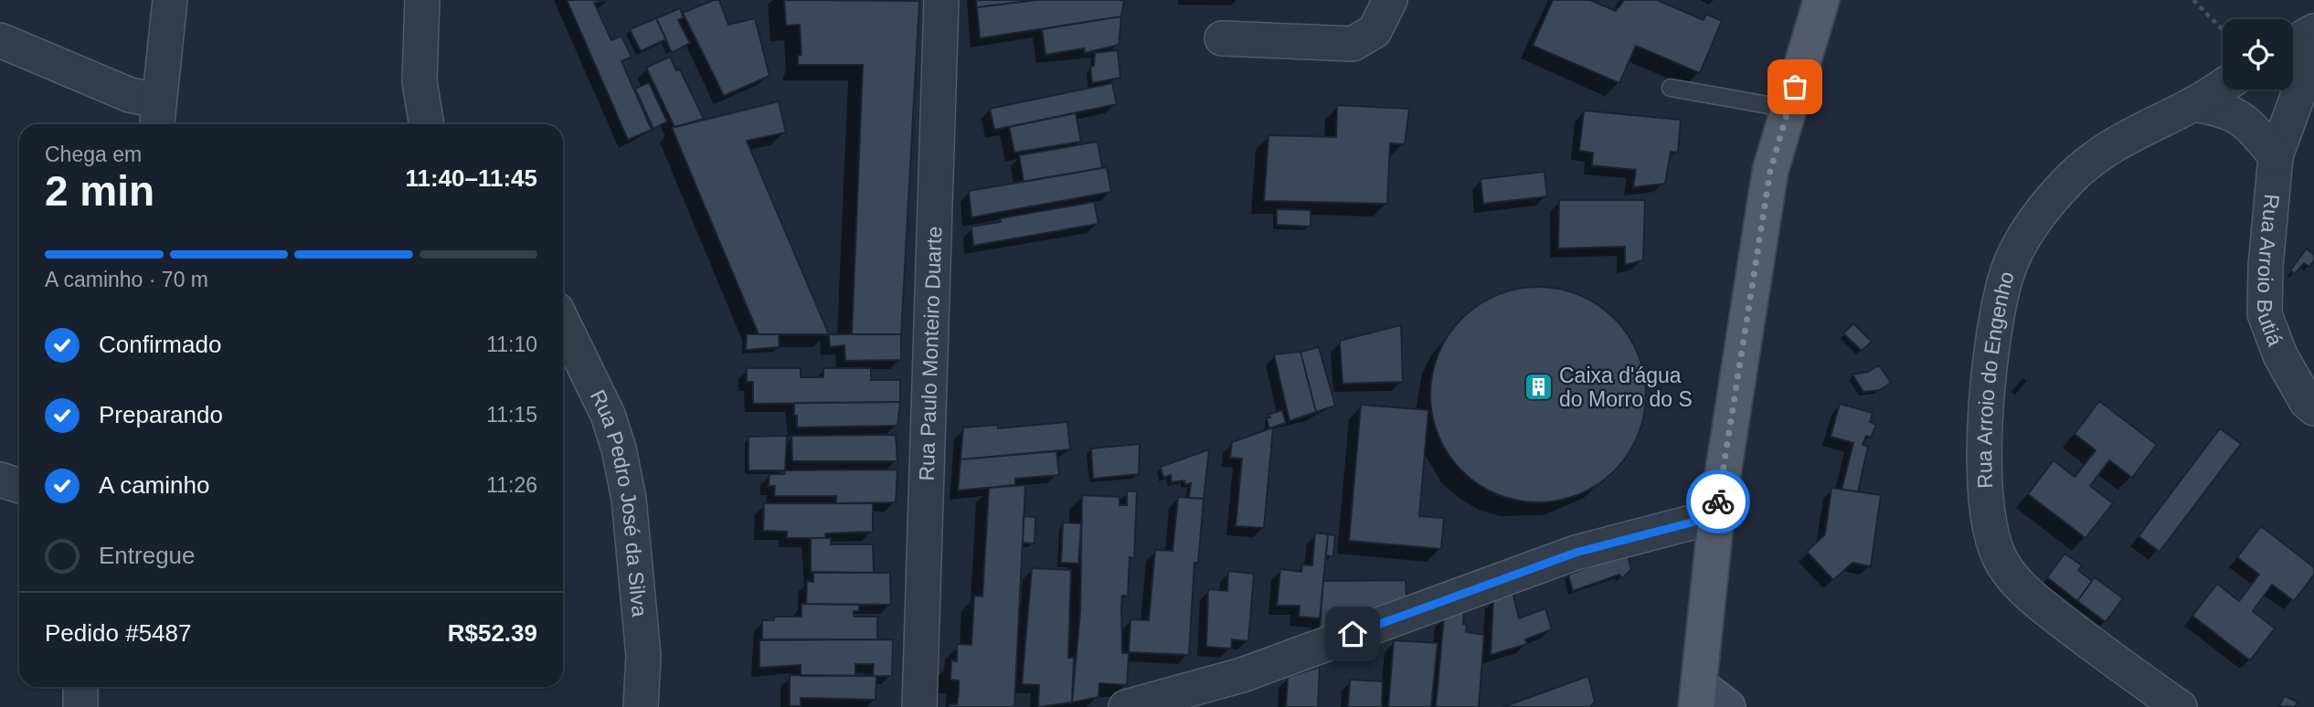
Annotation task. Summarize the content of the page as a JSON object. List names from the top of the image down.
{
  "streets": {
    "street": [
      "Rua Arroio Butiá",
      "Rua Paulo Monteiro Duarte",
      "Rua Arroio do Engenho",
      "Rua Pedro José da Silva"
    ]
  },
  "places": {
    "building": ["Caixa d'água do Morro do S"]
  },
  "page": {
    "heading": ["2 min", "Chega em", "11:40–11:45"],
    "panel": ["Pedido #5487", "R$52.39"],
    "bar": "A caminho · 70 m",
    "list": [
      ["Confirmado", "11:10"],
      ["Preparando", "11:15"],
      ["A caminho", "11:26"],
      "Entregue"
    ]
  }
}
